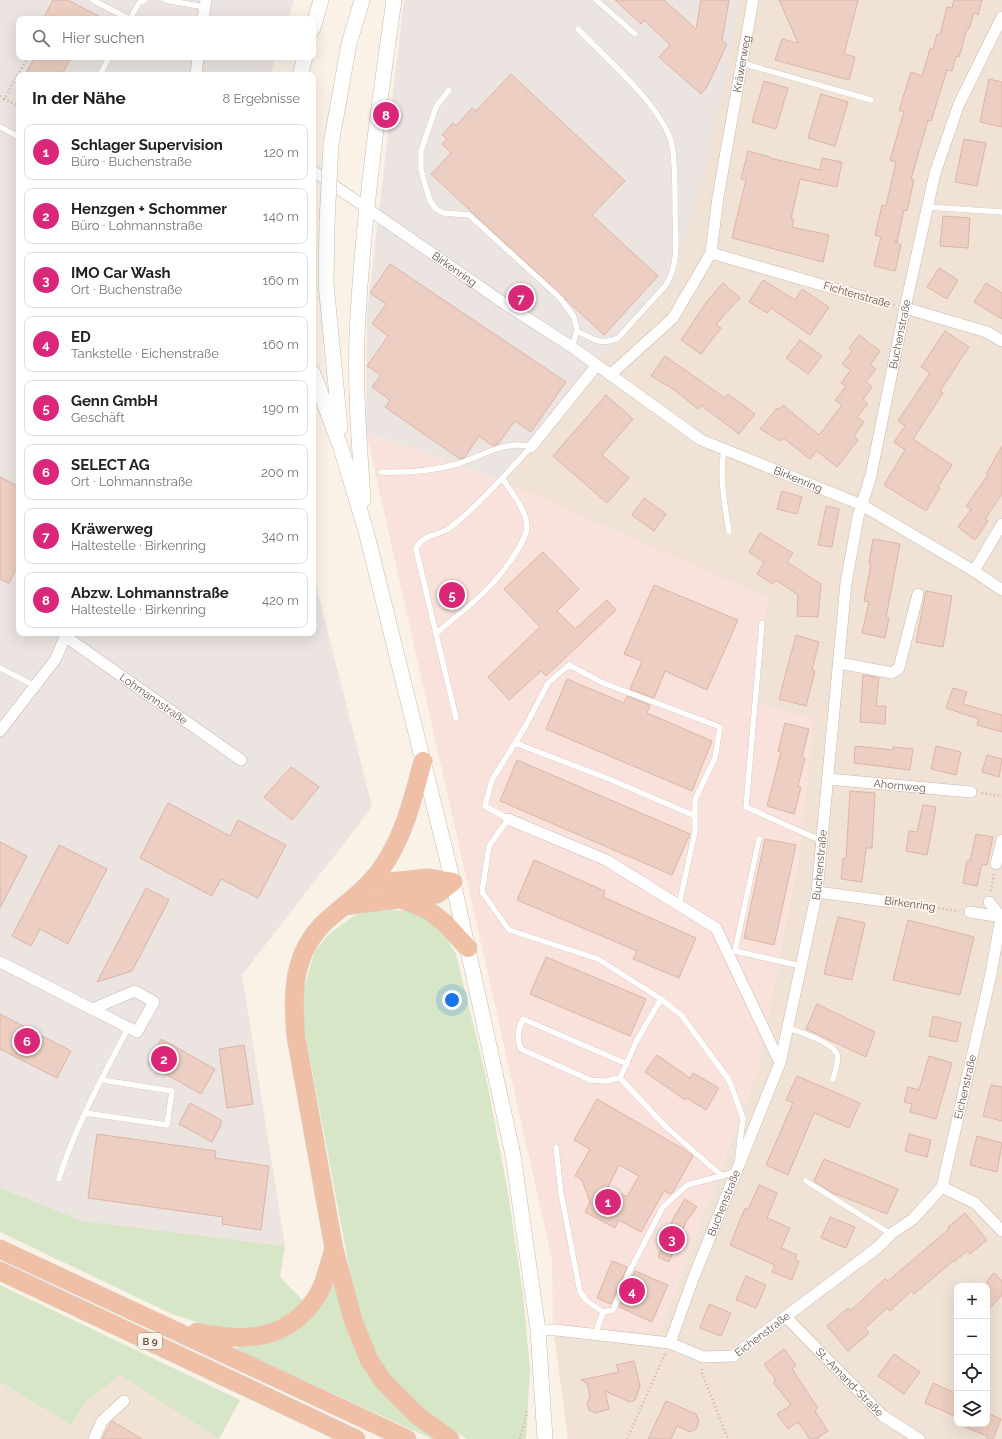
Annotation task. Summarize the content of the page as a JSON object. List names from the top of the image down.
{
  "streets": {
    "highway": ["B 9"],
    "street": [
      "Kräwerweg",
      "Birkenring",
      "Fichtenstraße",
      "Buchenstraße",
      "Lohmannstraße",
      "Ahornweg",
      "Eichenstraße",
      "St.-Amand-Straße"
    ]
  },
  "crossings": [
    ["Kräwerweg", "Birkenring"],
    ["Kräwerweg", "Fichtenstraße"],
    ["Birkenring", "Buchenstraße"],
    ["Fichtenstraße", "Buchenstraße"],
    ["Buchenstraße", "Ahornweg"],
    ["Buchenstraße", "Eichenstraße"],
    ["Eichenstraße", "St.-Amand-Straße"]
  ],
  "page": {
    "search": "Hier suchen",
    "heading": ["In der Nähe", "8 Ergebnisse"],
    "pins": [
      "8",
      "7",
      "5",
      "6",
      "2",
      "1",
      "3",
      "4"
    ],
    "list": [
      {
        "mark": "1",
        "name": "Schlager Supervision",
        "note": "Büro · Buchenstraße",
        "value": "120 m"
      },
      {
        "mark": "2",
        "name": "Henzgen + Schommer",
        "note": "Büro · Lohmannstraße",
        "value": "140 m"
      },
      {
        "mark": "3",
        "name": "IMO Car Wash",
        "note": "Ort · Buchenstraße",
        "value": "160 m"
      },
      {
        "mark": "4",
        "name": "ED",
        "note": "Tankstelle · Eichenstraße",
        "value": "160 m"
      },
      {
        "mark": "5",
        "name": "Genn GmbH",
        "note": "Geschäft",
        "value": "190 m"
      },
      {
        "mark": "6",
        "name": "SELECT AG",
        "note": "Ort · Lohmannstraße",
        "value": "200 m"
      },
      {
        "mark": "7",
        "name": "Kräwerweg",
        "note": "Haltestelle · Birkenring",
        "value": "340 m"
      },
      {
        "mark": "8",
        "name": "Abzw. Lohmannstraße",
        "note": "Haltestelle · Birkenring",
        "value": "420 m"
      }
    ],
    "map_buttons": ["+", "−"]
  }
}
